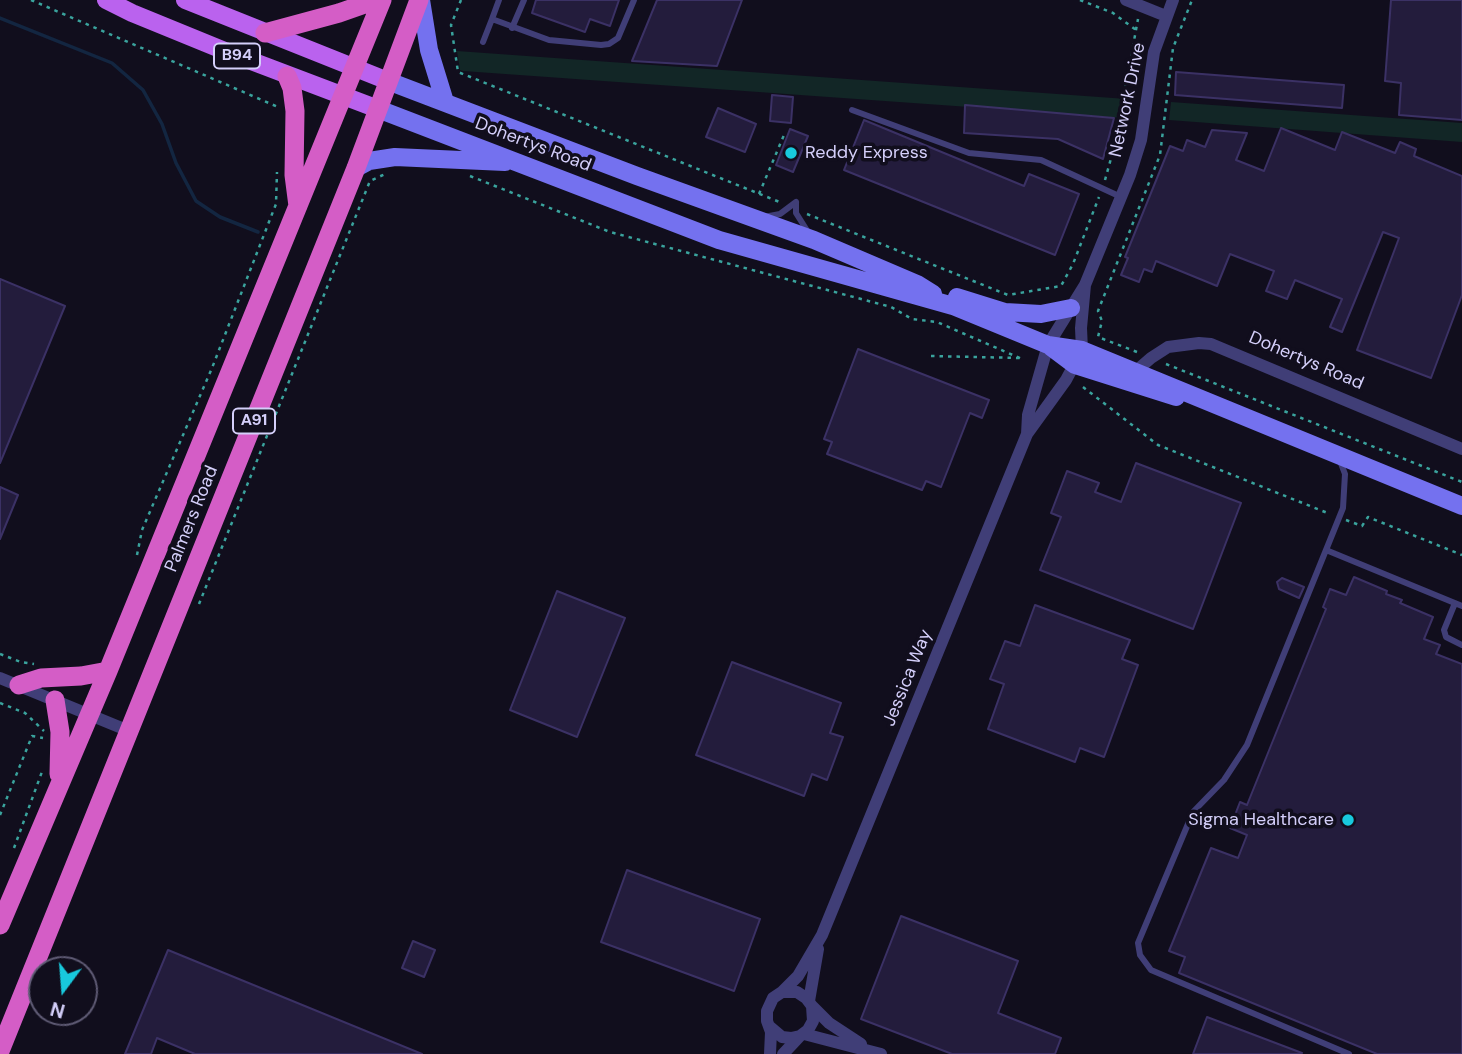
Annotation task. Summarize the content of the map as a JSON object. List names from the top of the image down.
{
  "streets": {
    "highway": ["A91", "Palmers Road"],
    "main road": ["B94", "Dohertys Road"],
    "street": ["Network Drive", "Jessica Way"]
  },
  "crossings": [
    ["Network Drive", "Dohertys Road"],
    ["Network Drive", "Jessica Way"],
    ["Dohertys Road", "Palmers Road"],
    ["Dohertys Road", "Jessica Way"]
  ],
  "places": ["Reddy Express", "Sigma Healthcare"],
  "north": "bottom"
}
